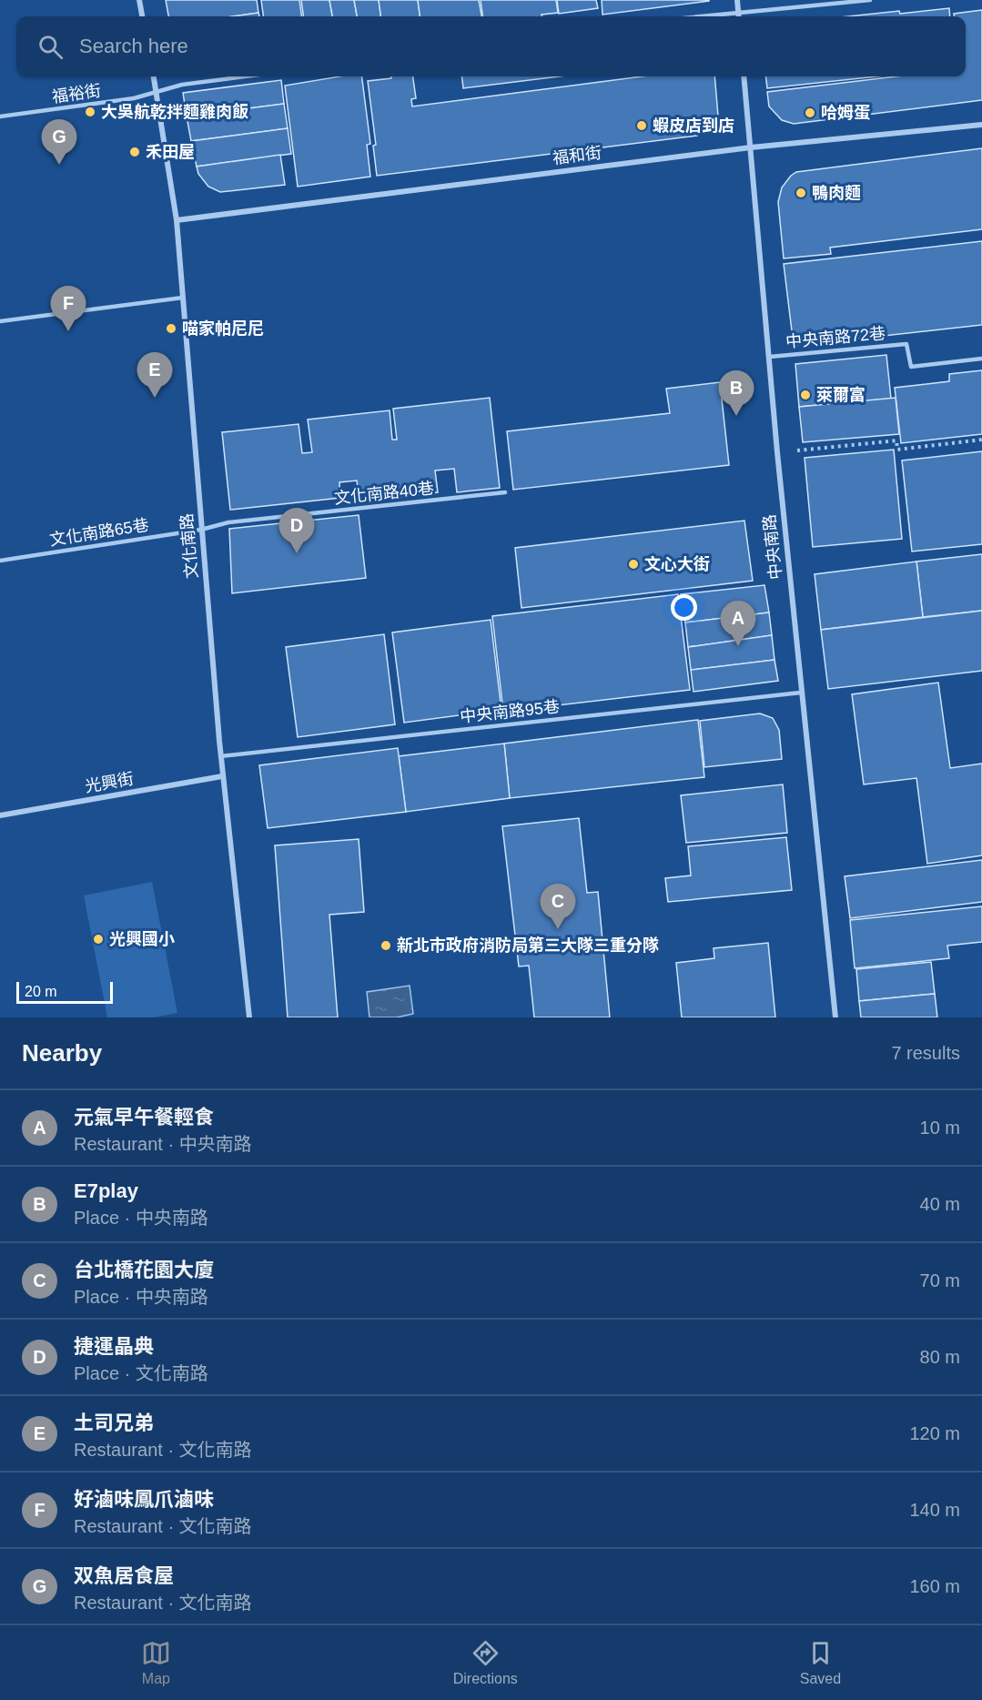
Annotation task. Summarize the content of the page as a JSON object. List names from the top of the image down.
{
  "streets": {
    "street": [
      "福和街",
      "文化南路",
      "中央南路",
      "光興街"
    ],
    "lane": [
      "福裕街",
      "中央南路72巷",
      "文化南路40巷",
      "文化南路65巷",
      "中央南路95巷"
    ]
  },
  "crossings": [
    ["福裕街", "文化南路"],
    ["福和街", "文化南路"],
    ["福和街", "中央南路"],
    ["中央南路72巷", "中央南路"],
    ["文化南路40巷", "文化南路65巷"],
    ["文化南路40巷", "文化南路"],
    ["文化南路65巷", "文化南路"],
    ["文化南路", "中央南路95巷"],
    ["文化南路", "光興街"],
    ["中央南路", "中央南路95巷"]
  ],
  "places": [
    "大吳航乾拌麵雞肉飯",
    "哈姆蛋",
    "蝦皮店到店",
    "禾田屋",
    "鴨肉麵",
    "喵家帕尼尼",
    "萊爾富",
    "文心大街",
    "光興國小",
    "新北市政府消防局第三大隊三重分隊"
  ],
  "scale_bar": "20 m",
  "page": {
    "search": "Search here",
    "pins": [
      "G",
      "F",
      "E",
      "B",
      "D",
      "A",
      "C"
    ],
    "scale": "20 m",
    "heading": ["Nearby", "7 results"],
    "list": [
      {
        "mark": "A",
        "name": "元氣早午餐輕食",
        "note": "Restaurant · 中央南路",
        "value": "10 m"
      },
      {
        "mark": "B",
        "name": "E7play",
        "note": "Place · 中央南路",
        "value": "40 m"
      },
      {
        "mark": "C",
        "name": "台北橋花園大廈",
        "note": "Place · 中央南路",
        "value": "70 m"
      },
      {
        "mark": "D",
        "name": "捷運晶典",
        "note": "Place · 文化南路",
        "value": "80 m"
      },
      {
        "mark": "E",
        "name": "土司兄弟",
        "note": "Restaurant · 文化南路",
        "value": "120 m"
      },
      {
        "mark": "F",
        "name": "好滷味鳳爪滷味",
        "note": "Restaurant · 文化南路",
        "value": "140 m"
      },
      {
        "mark": "G",
        "name": "双魚居食屋",
        "note": "Restaurant · 文化南路",
        "value": "160 m"
      }
    ],
    "nav": ["Map", "Directions", "Saved"]
  }
}
